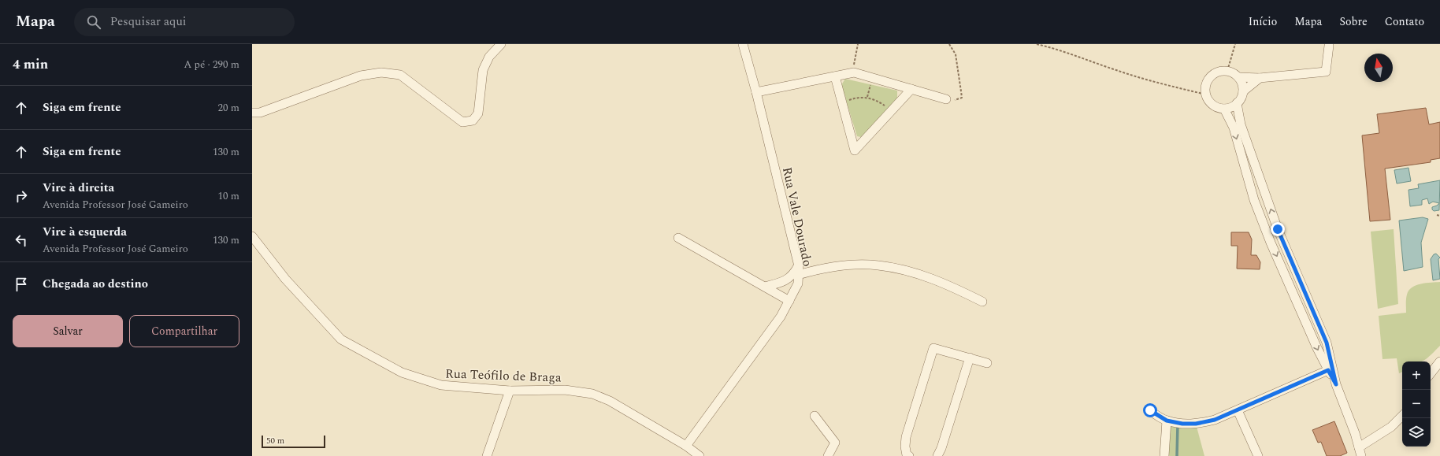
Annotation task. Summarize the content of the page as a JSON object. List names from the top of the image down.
{
  "streets": {
    "street": ["Rua Vale Dourado", "Rua Teófilo de Braga"]
  },
  "crossings": [
    ["Rua Vale Dourado", "Rua Teófilo de Braga"]
  ],
  "scale_bar": "50 m",
  "north": "top",
  "page": {
    "header": "Mapa",
    "search": "Pesquisar aqui",
    "nav": [
      "Início",
      "Mapa",
      "Sobre",
      "Contato"
    ],
    "heading": ["4 min", "A pé · 290 m"],
    "list": [
      ["Siga em frente", "20 m"],
      ["Siga em frente", "130 m"],
      ["Vire à direita", "Avenida Professor José Gameiro", "10 m"],
      ["Vire à esquerda", "Avenida Professor José Gameiro", "130 m"],
      "Chegada ao destino"
    ],
    "buttons": ["Salvar", "Compartilhar"],
    "map_buttons": ["+", "−"],
    "scale": "50 m"
  }
}
